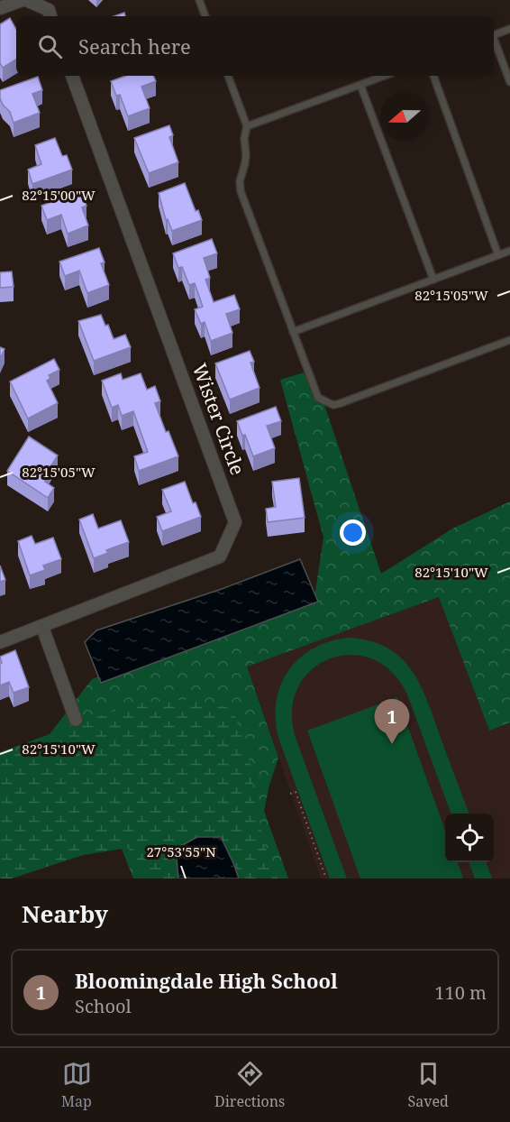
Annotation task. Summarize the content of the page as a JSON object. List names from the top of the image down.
{
  "streets": {
    "street": ["Wister Circle"]
  },
  "north": "left",
  "page": {
    "search": "Search here",
    "pins": "1",
    "heading": "Nearby",
    "list": [
      {
        "mark": "1",
        "name": "Bloomingdale High School",
        "note": "School",
        "value": "110 m"
      }
    ],
    "nav": ["Map", "Directions", "Saved"]
  },
  "coordinates": [
    "82°15'00\"W",
    "82°15'05\"W",
    "82°15'10\"W",
    "27°53'55\"N"
  ]
}
